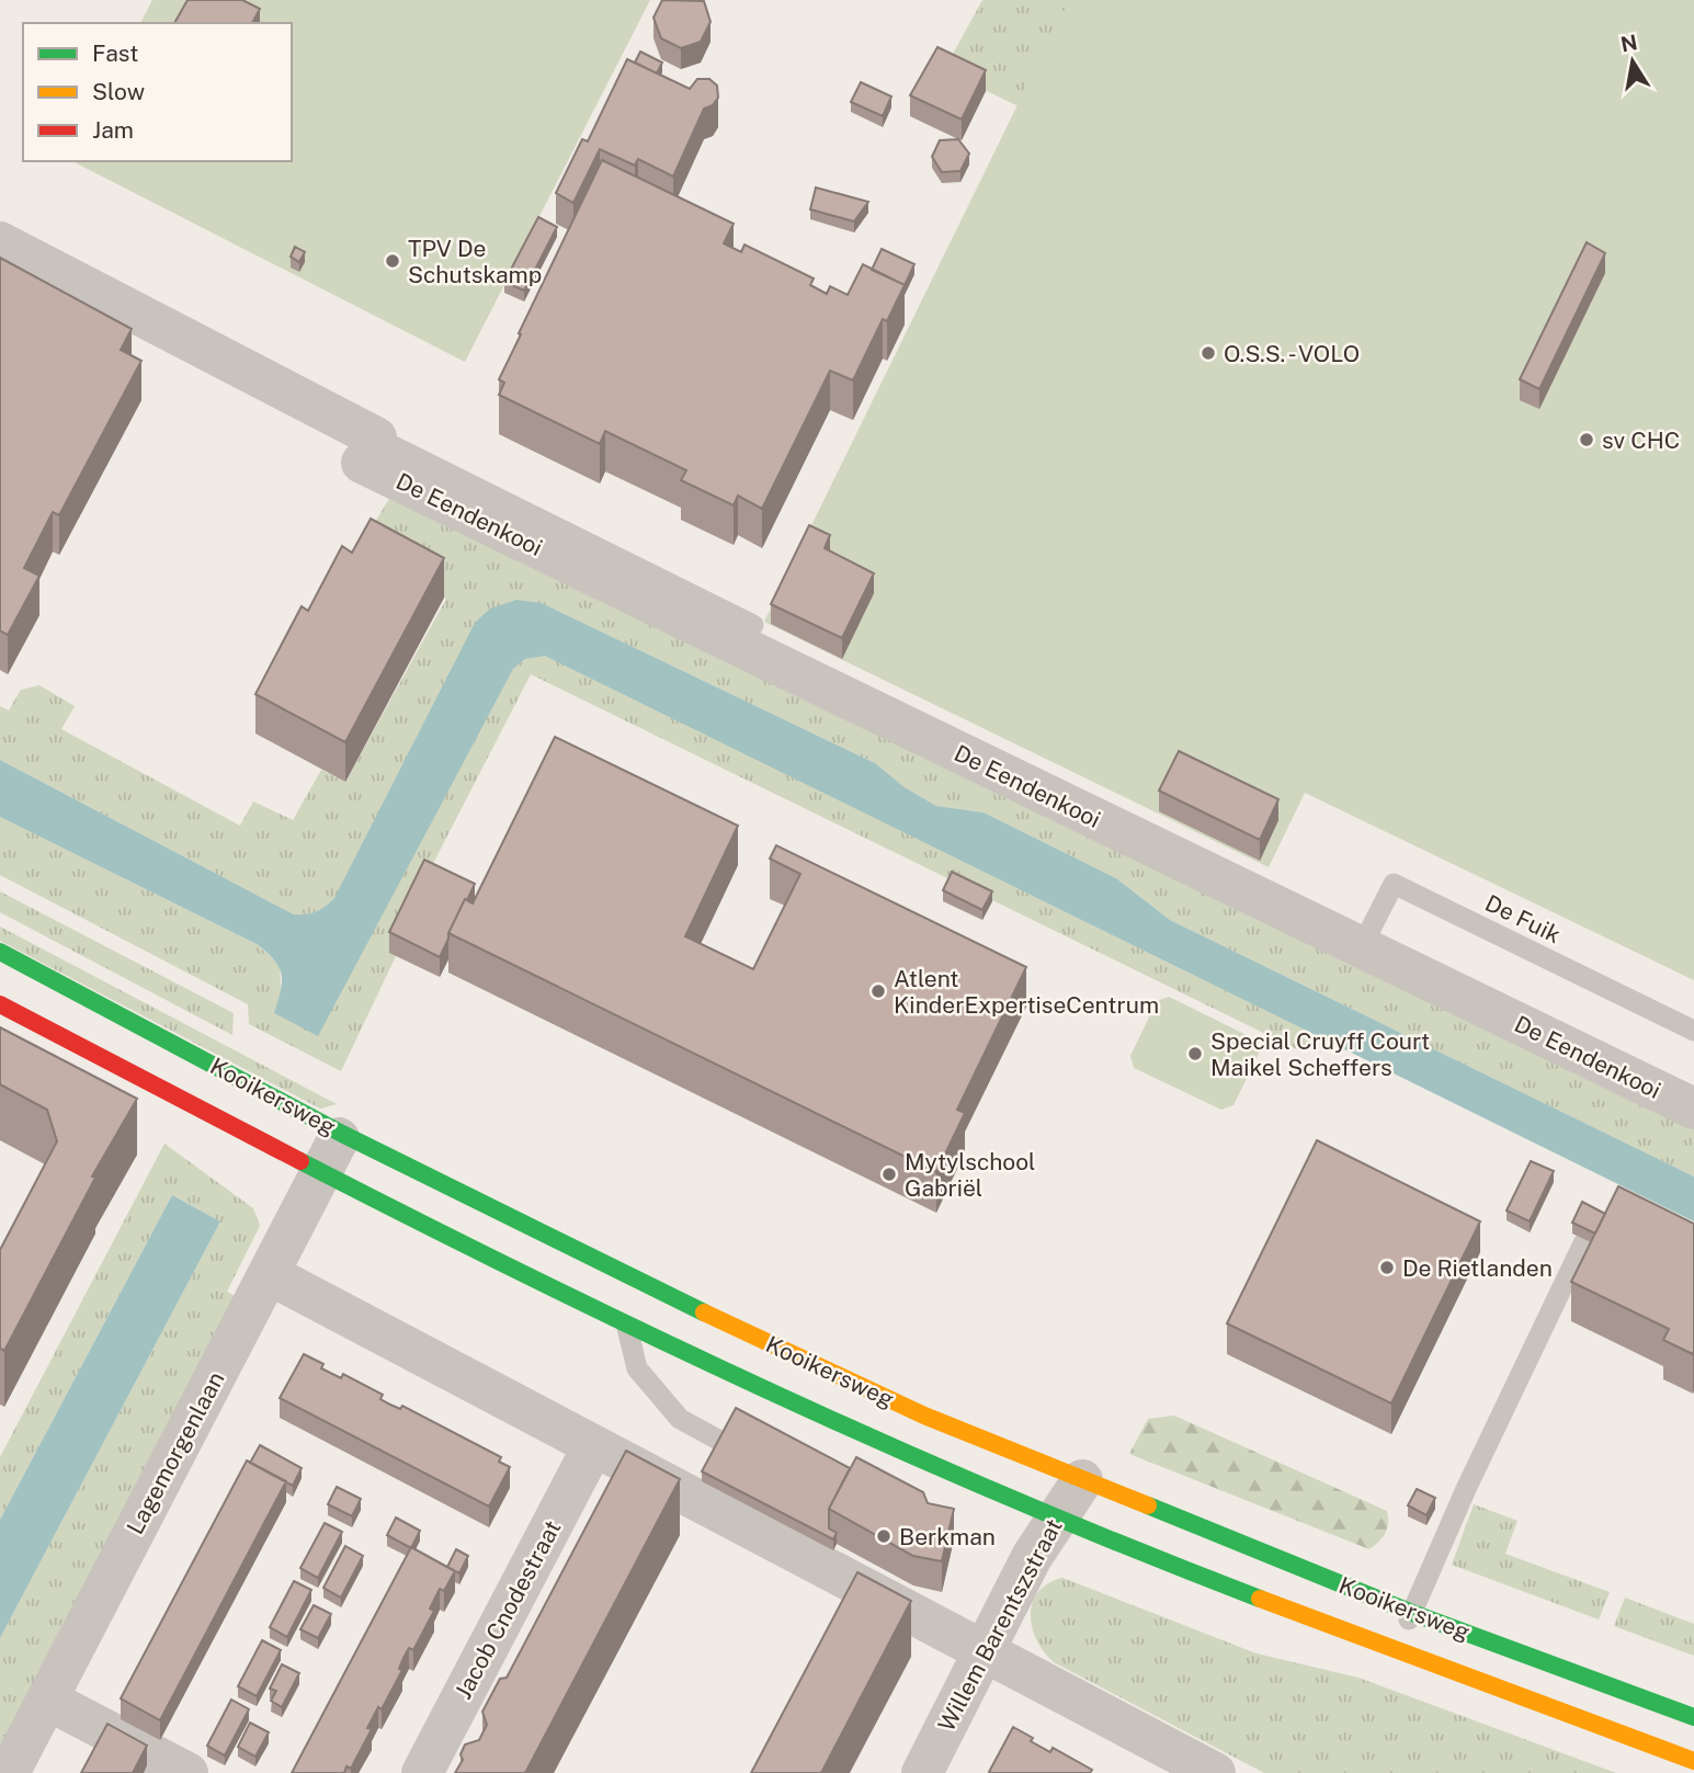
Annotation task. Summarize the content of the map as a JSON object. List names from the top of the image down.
{
  "streets": {
    "street": [
      "De Eendenkooi",
      "Kooikersweg",
      "Lagemorgenlaan",
      "Jacob Cnodestraat",
      "Willem Barentszstraat"
    ],
    "lane": ["De Fuik"]
  },
  "crossings": [
    ["De Eendenkooi", "De Fuik"],
    ["Kooikersweg", "Lagemorgenlaan"],
    ["Kooikersweg", "Willem Barentszstraat"]
  ],
  "places": [
    "TPV De Schutskamp",
    "O.S.S. - VOLO",
    "sv CHC",
    "Atlent KinderExpertiseCentrum",
    "Special Cruyff Court Maikel Scheffers",
    "Mytylschool Gabriël",
    "De Rietlanden",
    "Berkman"
  ],
  "legend": ["Fast", "Slow", "Jam"],
  "north": "top"
}
